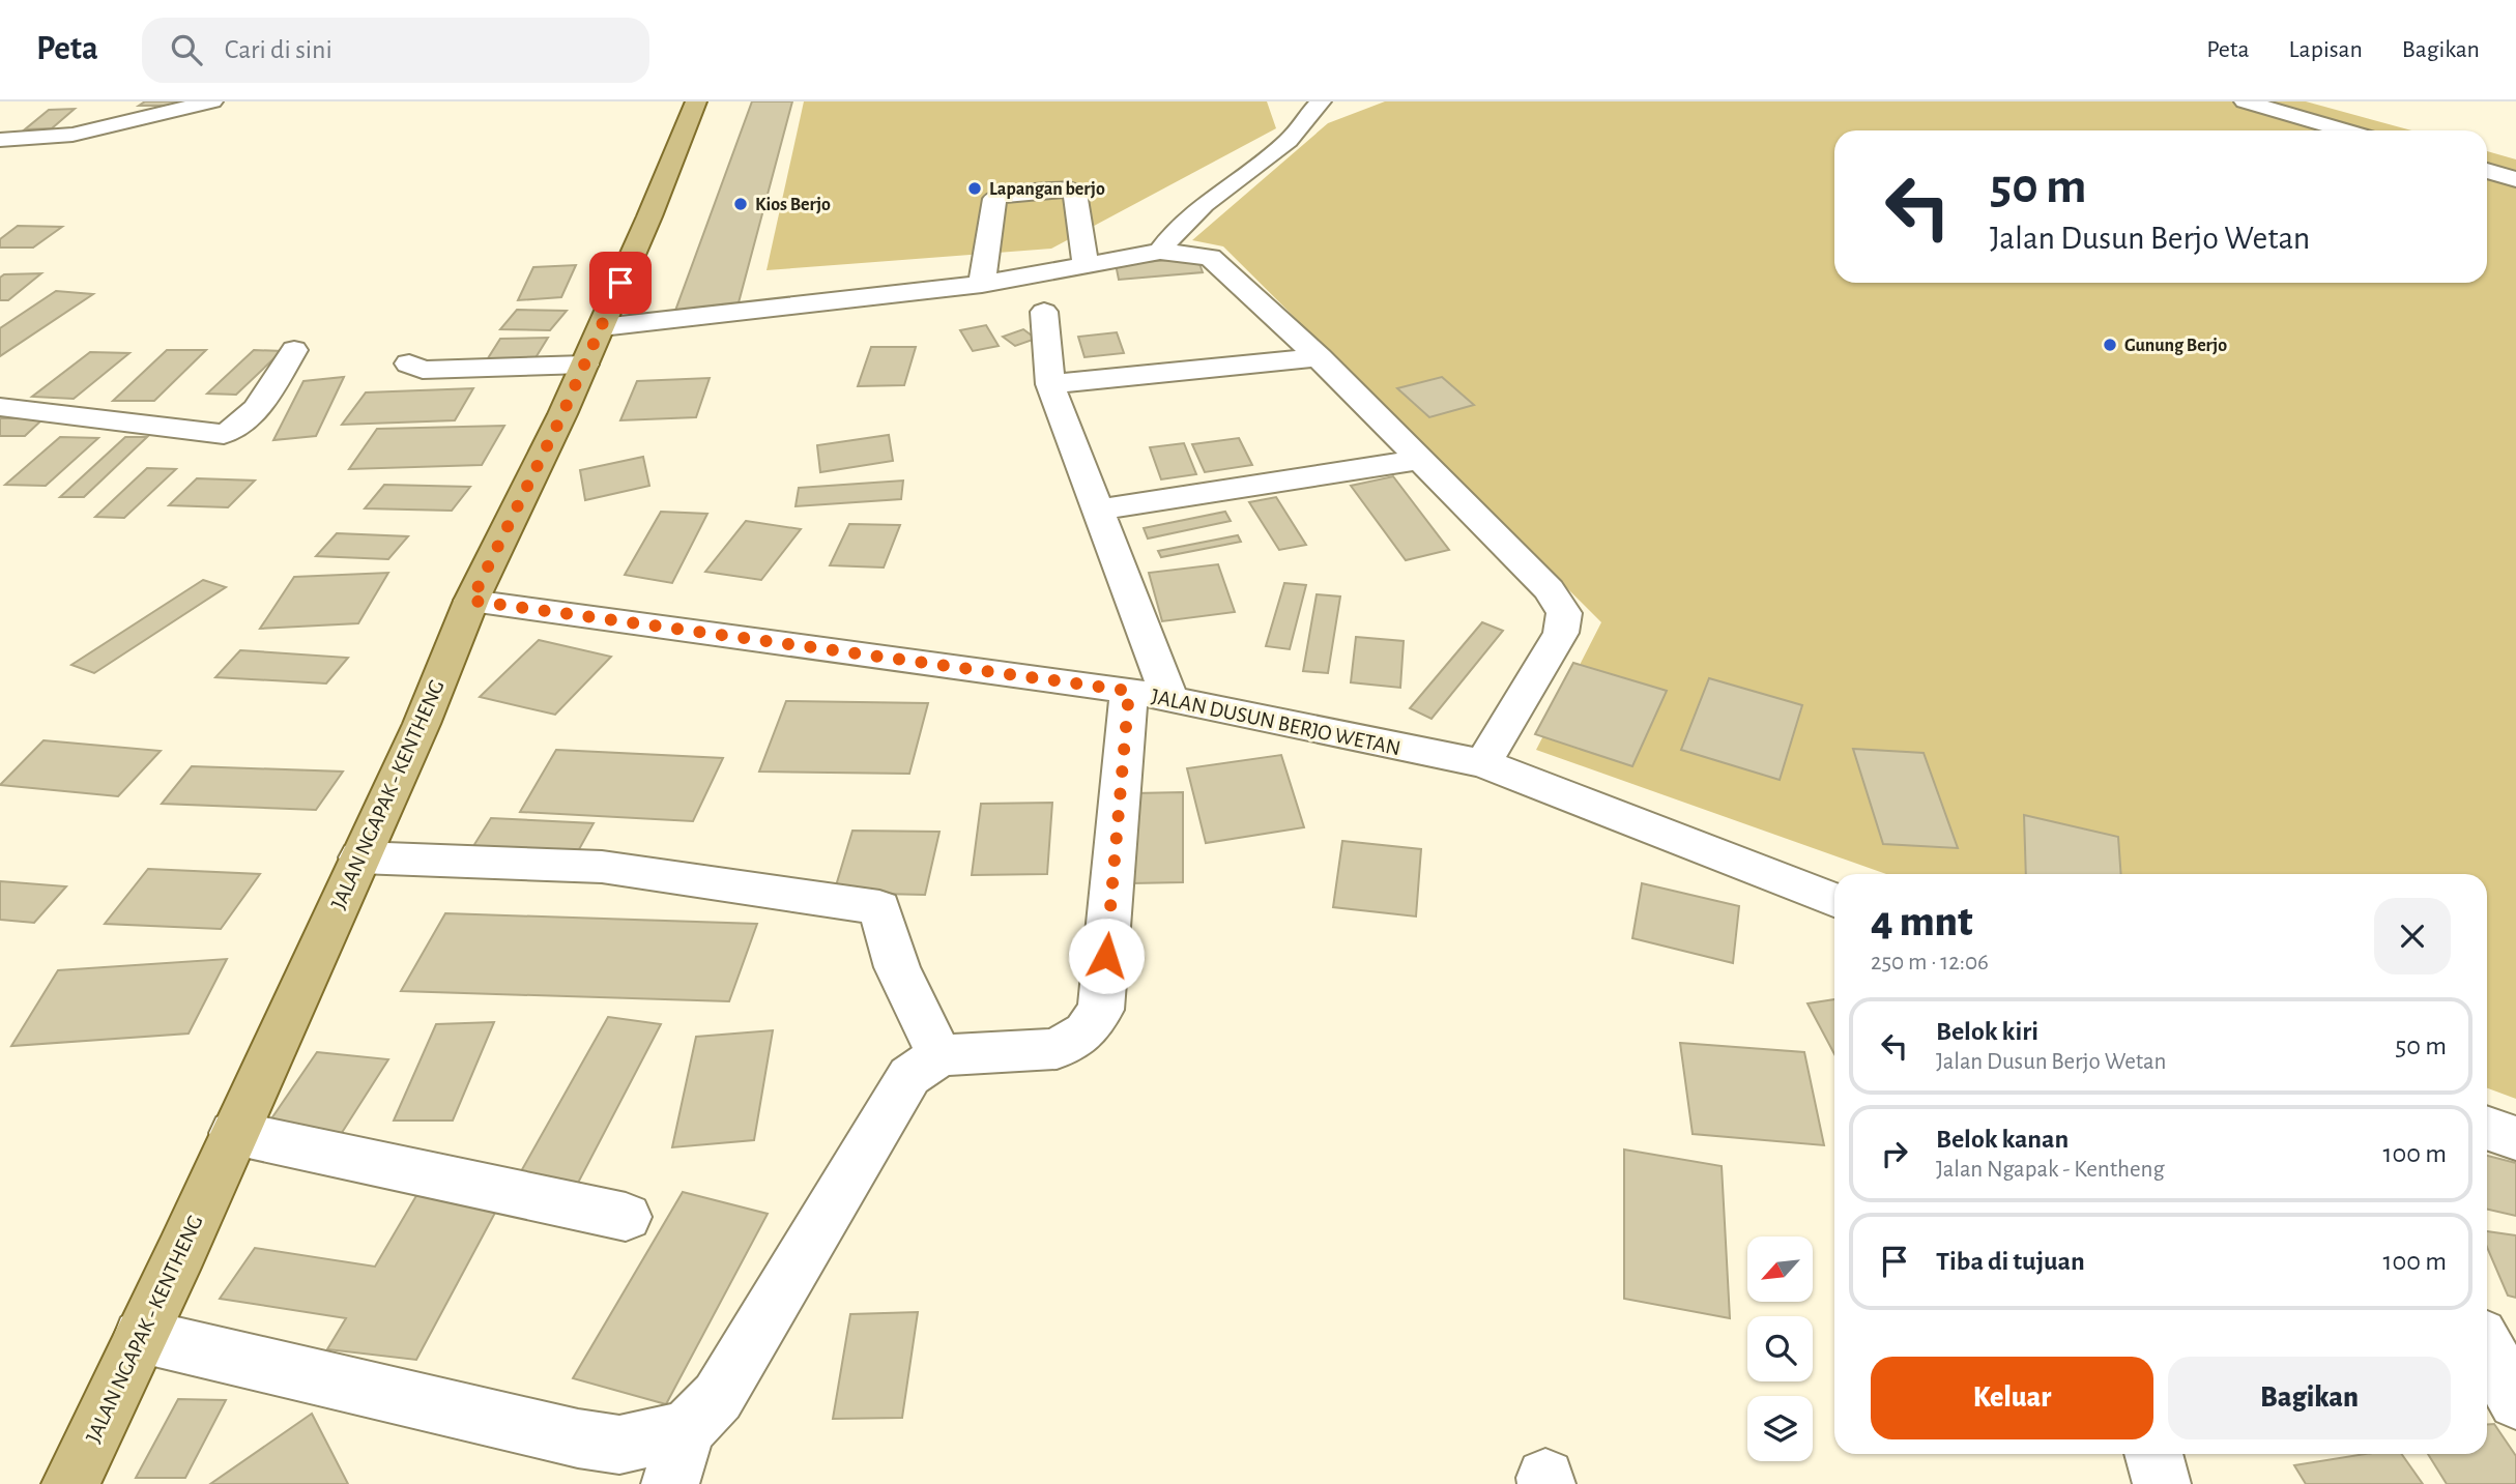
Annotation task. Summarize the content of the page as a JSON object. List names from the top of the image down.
{
  "streets": {
    "main road": ["JALAN NGAPAK - KENTHENG"],
    "street": ["JALAN DUSUN BERJO WETAN"]
  },
  "crossings": [
    ["JALAN DUSUN BERJO WETAN", "JALAN NGAPAK - KENTHENG"]
  ],
  "places": ["Lapangan berjo", "Kios Berjo", "Gunung Berjo"],
  "north": "bottom left",
  "page": {
    "header": "Peta",
    "search": "Cari di sini",
    "nav": ["Peta", "Lapisan", "Bagikan"],
    "turn": ["50 m", "Jalan Dusun Berjo Wetan"],
    "heading": ["4 mnt", "250 m · 12:06"],
    "list": [
      {
        "name": "Belok kiri",
        "note": "Jalan Dusun Berjo Wetan",
        "value": "50 m"
      },
      {
        "name": "Belok kanan",
        "note": "Jalan Ngapak - Kentheng",
        "value": "100 m"
      },
      {
        "name": "Tiba di tujuan",
        "value": "100 m"
      }
    ],
    "buttons": ["Keluar", "Bagikan"]
  }
}
